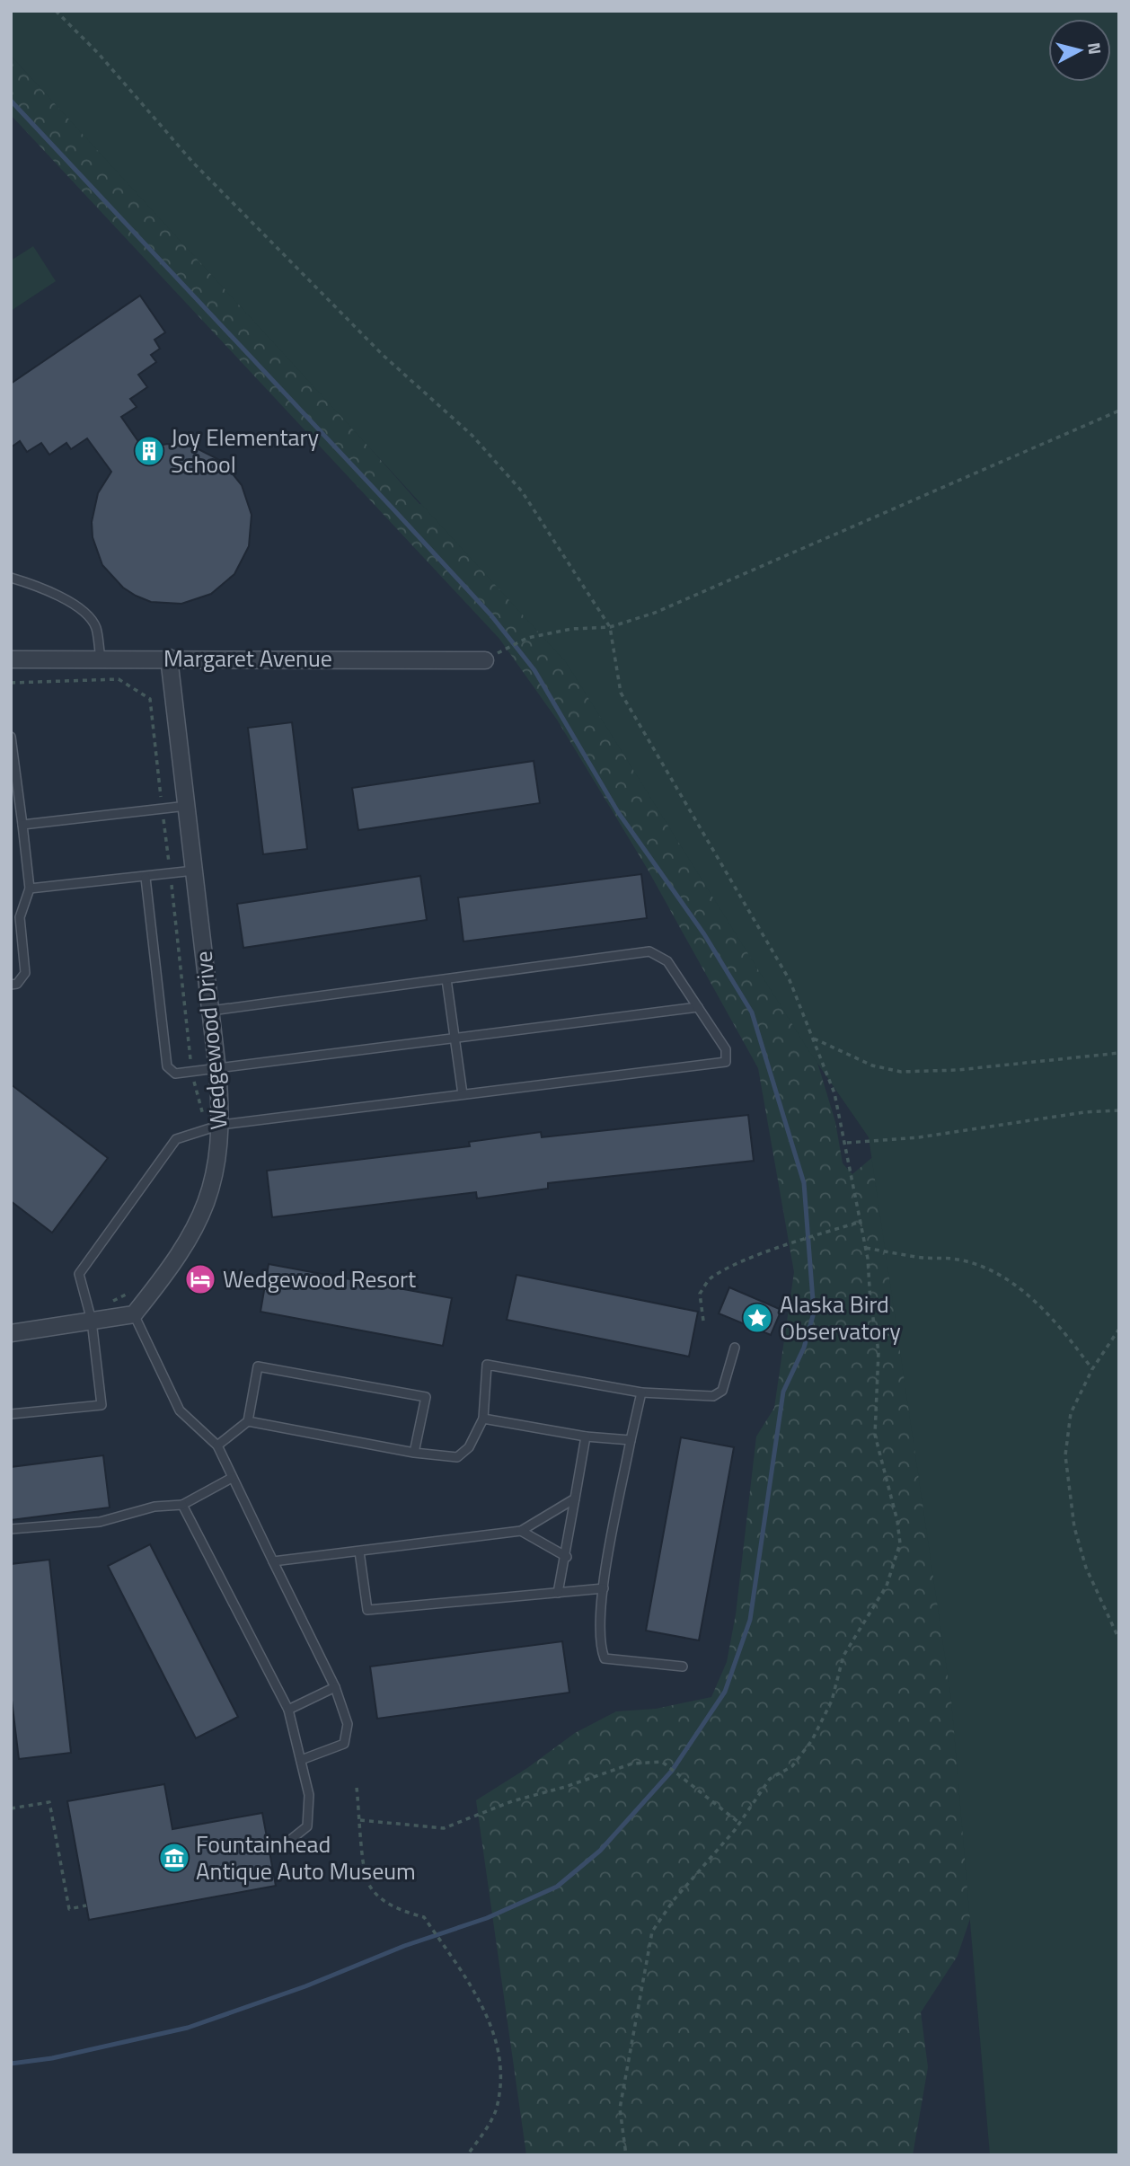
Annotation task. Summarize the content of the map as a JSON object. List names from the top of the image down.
{
  "streets": {
    "street": ["Margaret Avenue", "Wedgewood Drive"]
  },
  "crossings": [
    ["Margaret Avenue", "Wedgewood Drive"]
  ],
  "places": {
    "building": ["Joy Elementary School"],
    "hotel": ["Wedgewood Resort"],
    "place": ["Alaska Bird Observatory"],
    "museum": ["Fountainhead Antique Auto Museum"]
  },
  "north": "right"
}
